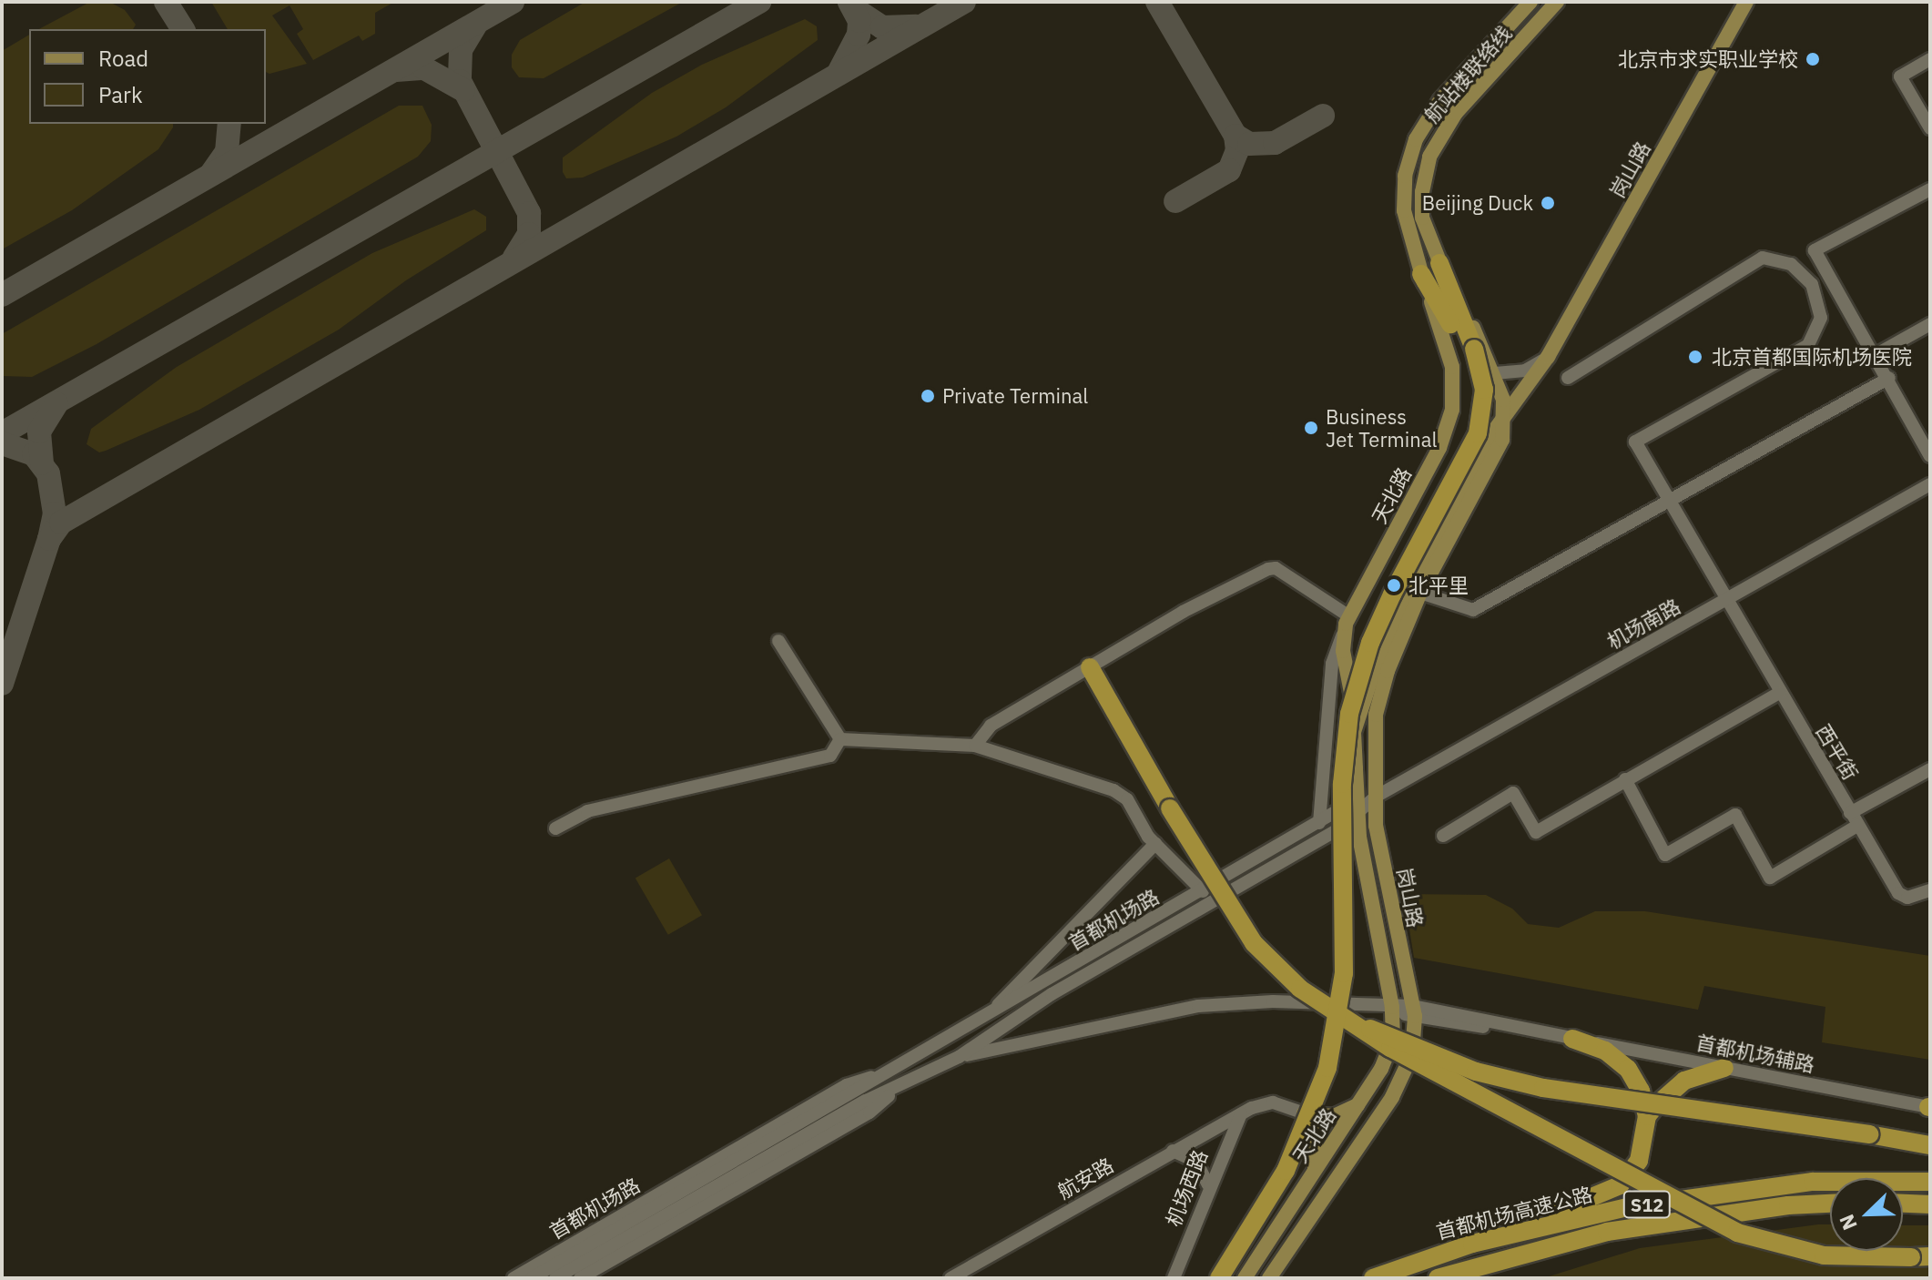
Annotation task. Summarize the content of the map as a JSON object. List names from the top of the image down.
{
  "streets": {
    "highway": ["S12", "首都机场高速公路"],
    "main road": ["航站楼联络线", "岗山路", "天北路"],
    "street": [
      "机场南路",
      "西平街",
      "首都机场路",
      "首都机场辅路",
      "航安路",
      "机场西路"
    ]
  },
  "crossings": [
    ["航站楼联络线", "天北路"],
    ["岗山路", "天北路"],
    ["岗山路", "机场南路"],
    ["岗山路", "首都机场路"],
    ["岗山路", "首都机场辅路"],
    ["天北路", "首都机场路"],
    ["机场南路", "西平街"],
    ["首都机场路", "首都机场辅路"],
    ["航安路", "机场西路"]
  ],
  "places": [
    "北京市求实职业学校",
    "Beijing Duck",
    "北京首都国际机场医院",
    "Private Terminal",
    "Business Jet Terminal",
    "北平里"
  ],
  "legend": ["Road", "Park"],
  "north": "bottom left"
}
